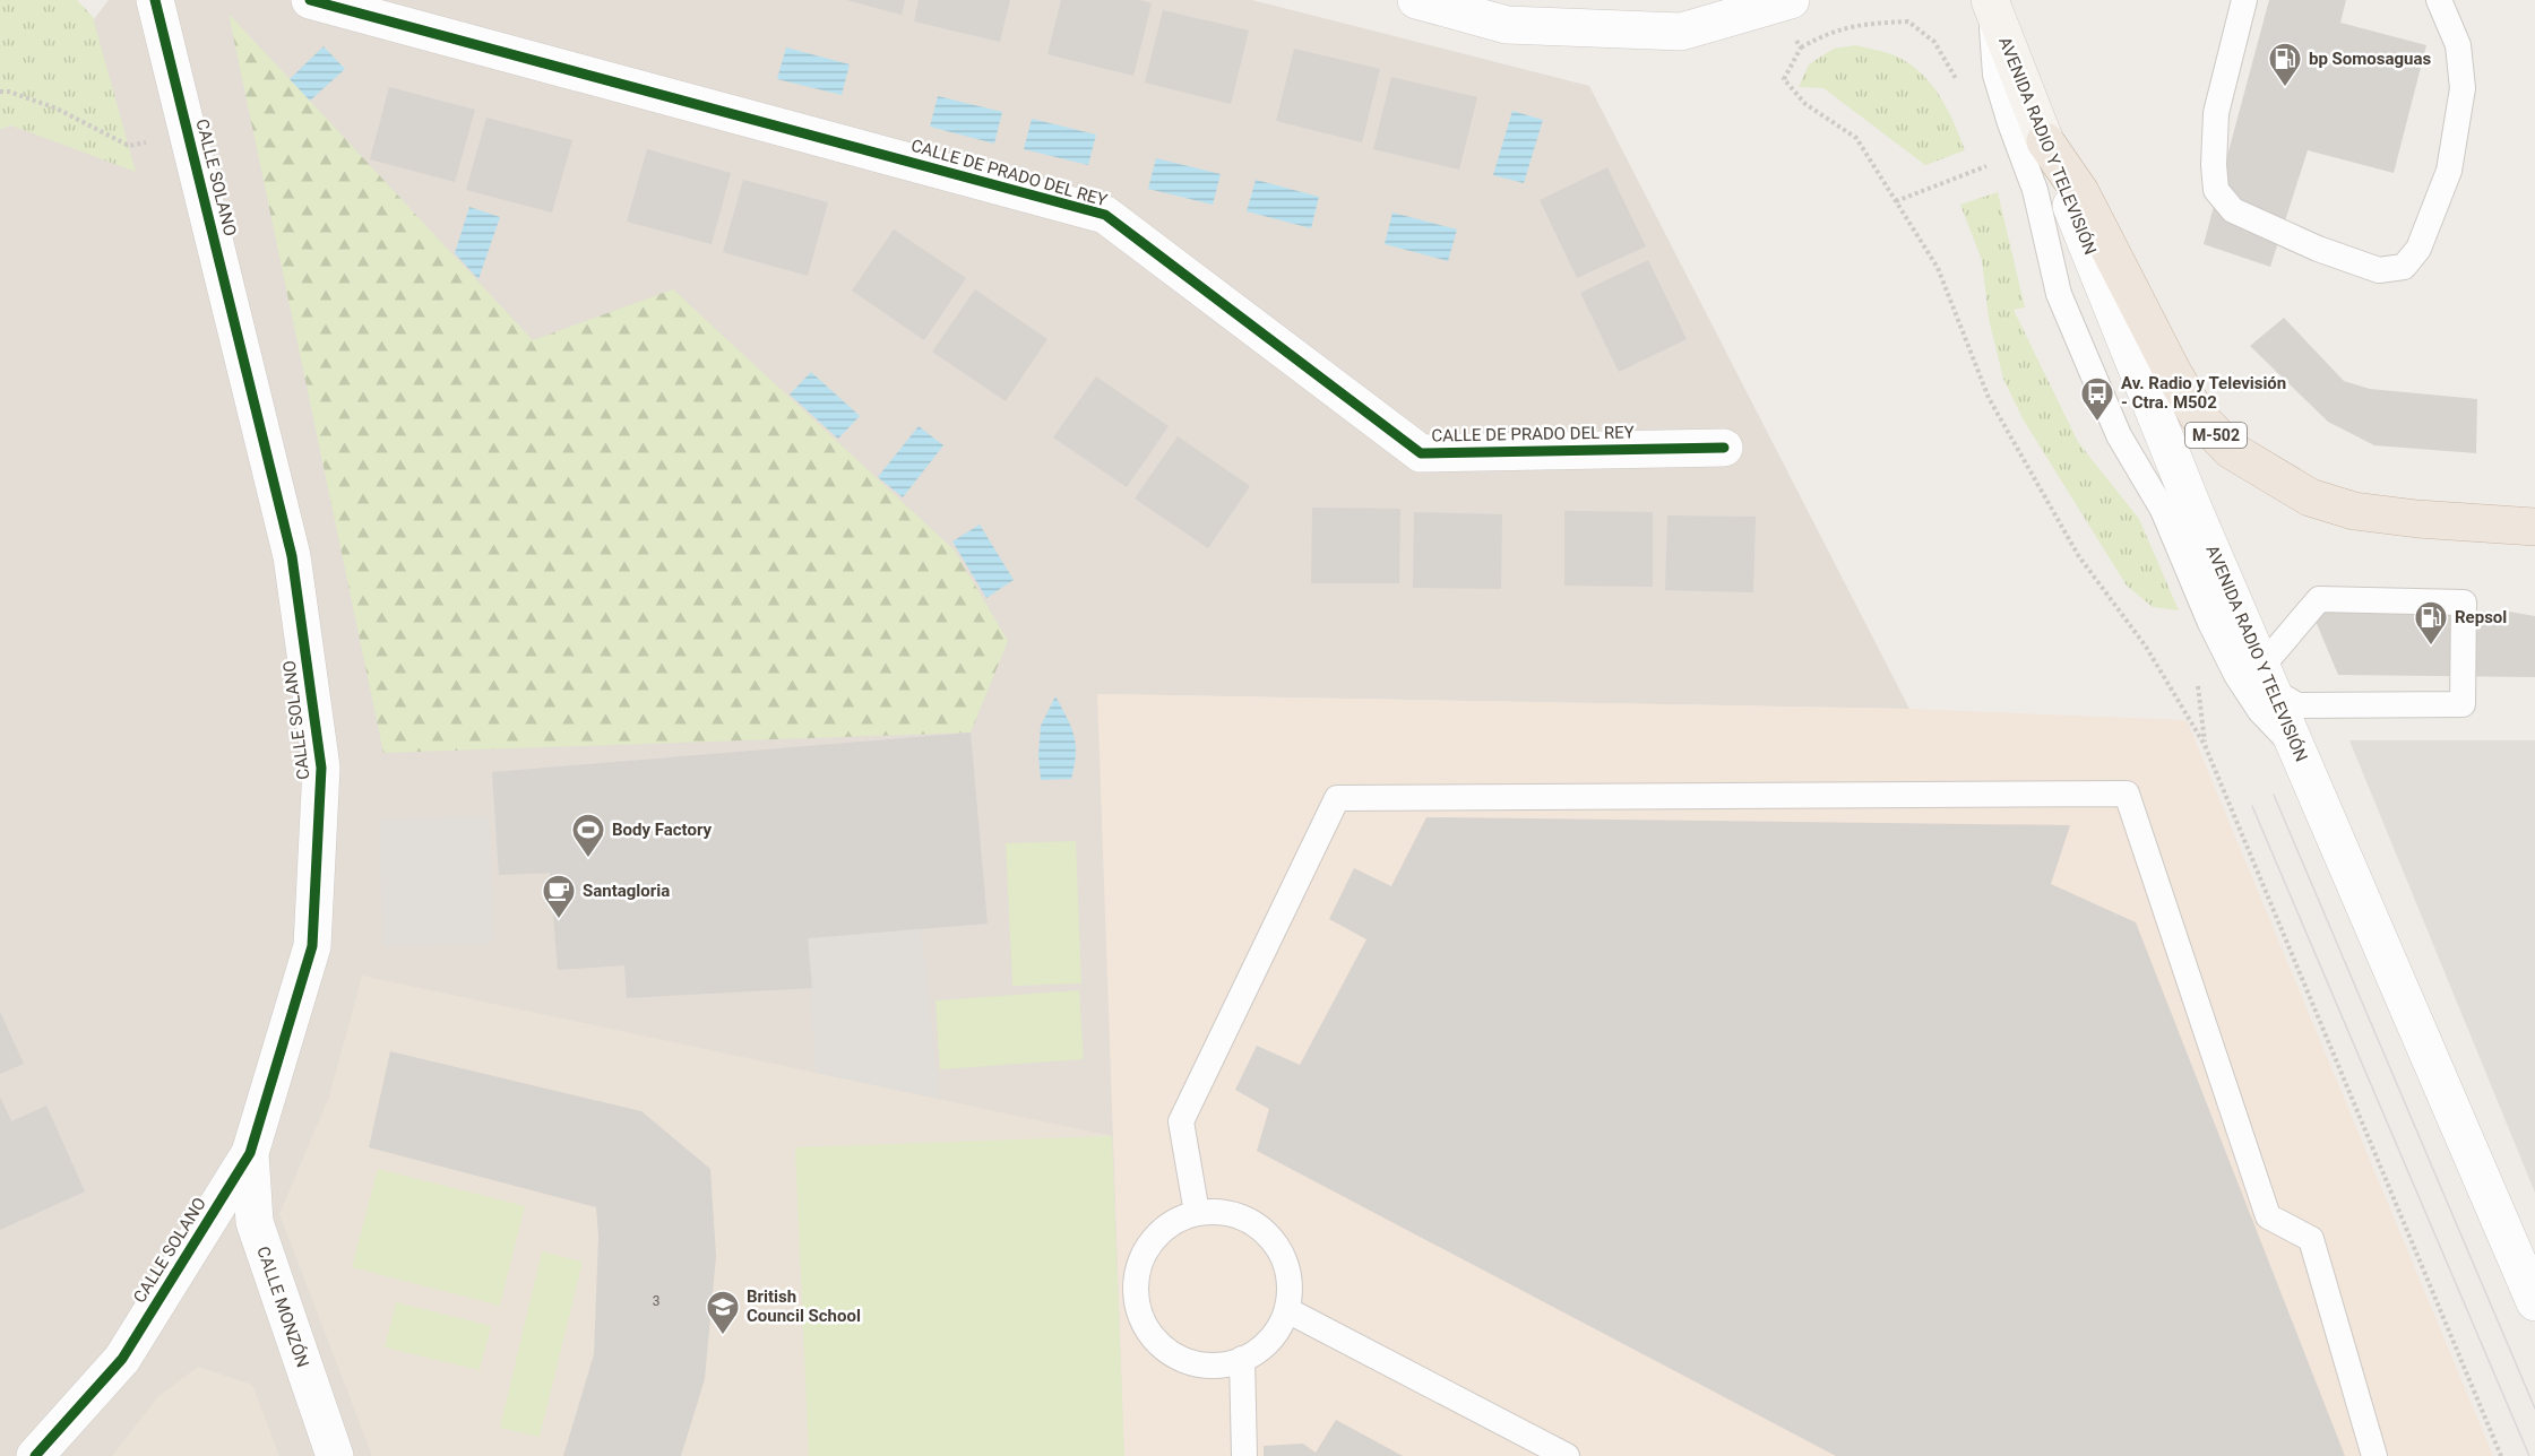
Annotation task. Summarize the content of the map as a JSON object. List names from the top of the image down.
{
  "streets": {
    "highway": ["M-502"],
    "main road": ["AVENIDA RADIO Y TELEVISIÓN"],
    "street": ["CALLE DE PRADO DEL REY", "CALLE SOLANO", "CALLE MONZÓN"]
  },
  "crossings": [
    ["AVENIDA RADIO Y TELEVISIÓN", "M-502"],
    ["CALLE SOLANO", "CALLE MONZÓN"]
  ],
  "places": {
    "fuel station": ["bp Somosaguas", "Repsol"],
    "bus stop": ["Av. Radio y Televisión - Ctra. M502"],
    "sports": ["Body Factory"],
    "cafe": ["Santagloria"],
    "school or university": ["British Council School"]
  },
  "house_numbers": ["3"]
}
